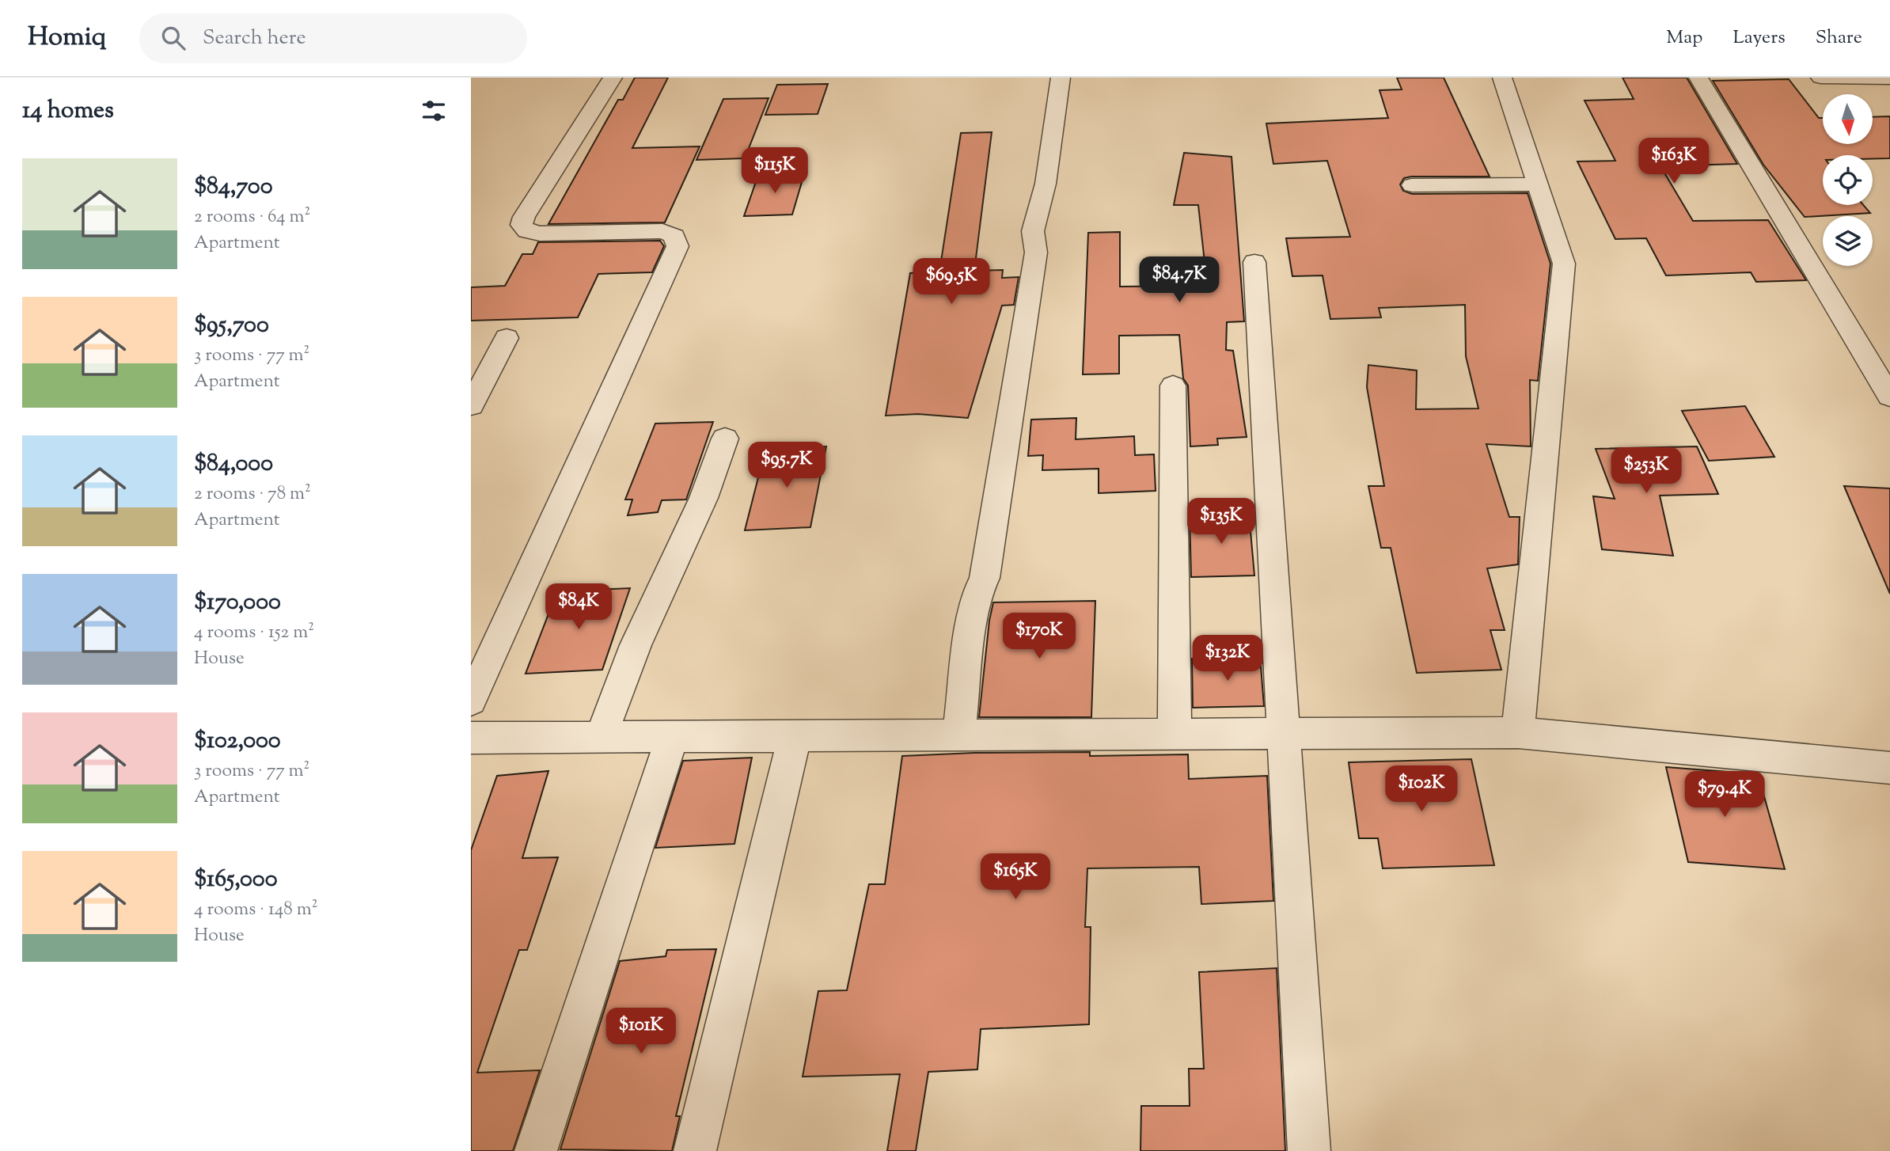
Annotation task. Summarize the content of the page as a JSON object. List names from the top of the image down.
{
  "north": "bottom",
  "page": {
    "header": "Homiq",
    "search": "Search here",
    "nav": ["Map", "Layers", "Share"],
    "heading": "14 homes",
    "price": [
      "$163K",
      "$115K",
      "$84.7K",
      "$69.5K",
      "$95.7K",
      "$253K",
      "$135K",
      "$84K",
      "$170K",
      "$132K",
      "$102K",
      "$79.4K",
      "$165K",
      "$101K"
    ],
    "list": [
      {
        "name": "$84,700",
        "note": "2 rooms · 64 m² · Apartment"
      },
      {
        "name": "$95,700",
        "note": "3 rooms · 77 m² · Apartment"
      },
      {
        "name": "$84,000",
        "note": "2 rooms · 78 m² · Apartment"
      },
      {
        "name": "$170,000",
        "note": "4 rooms · 152 m² · House"
      },
      {
        "name": "$102,000",
        "note": "3 rooms · 77 m² · Apartment"
      },
      {
        "name": "$165,000",
        "note": "4 rooms · 148 m² · House"
      }
    ]
  }
}
